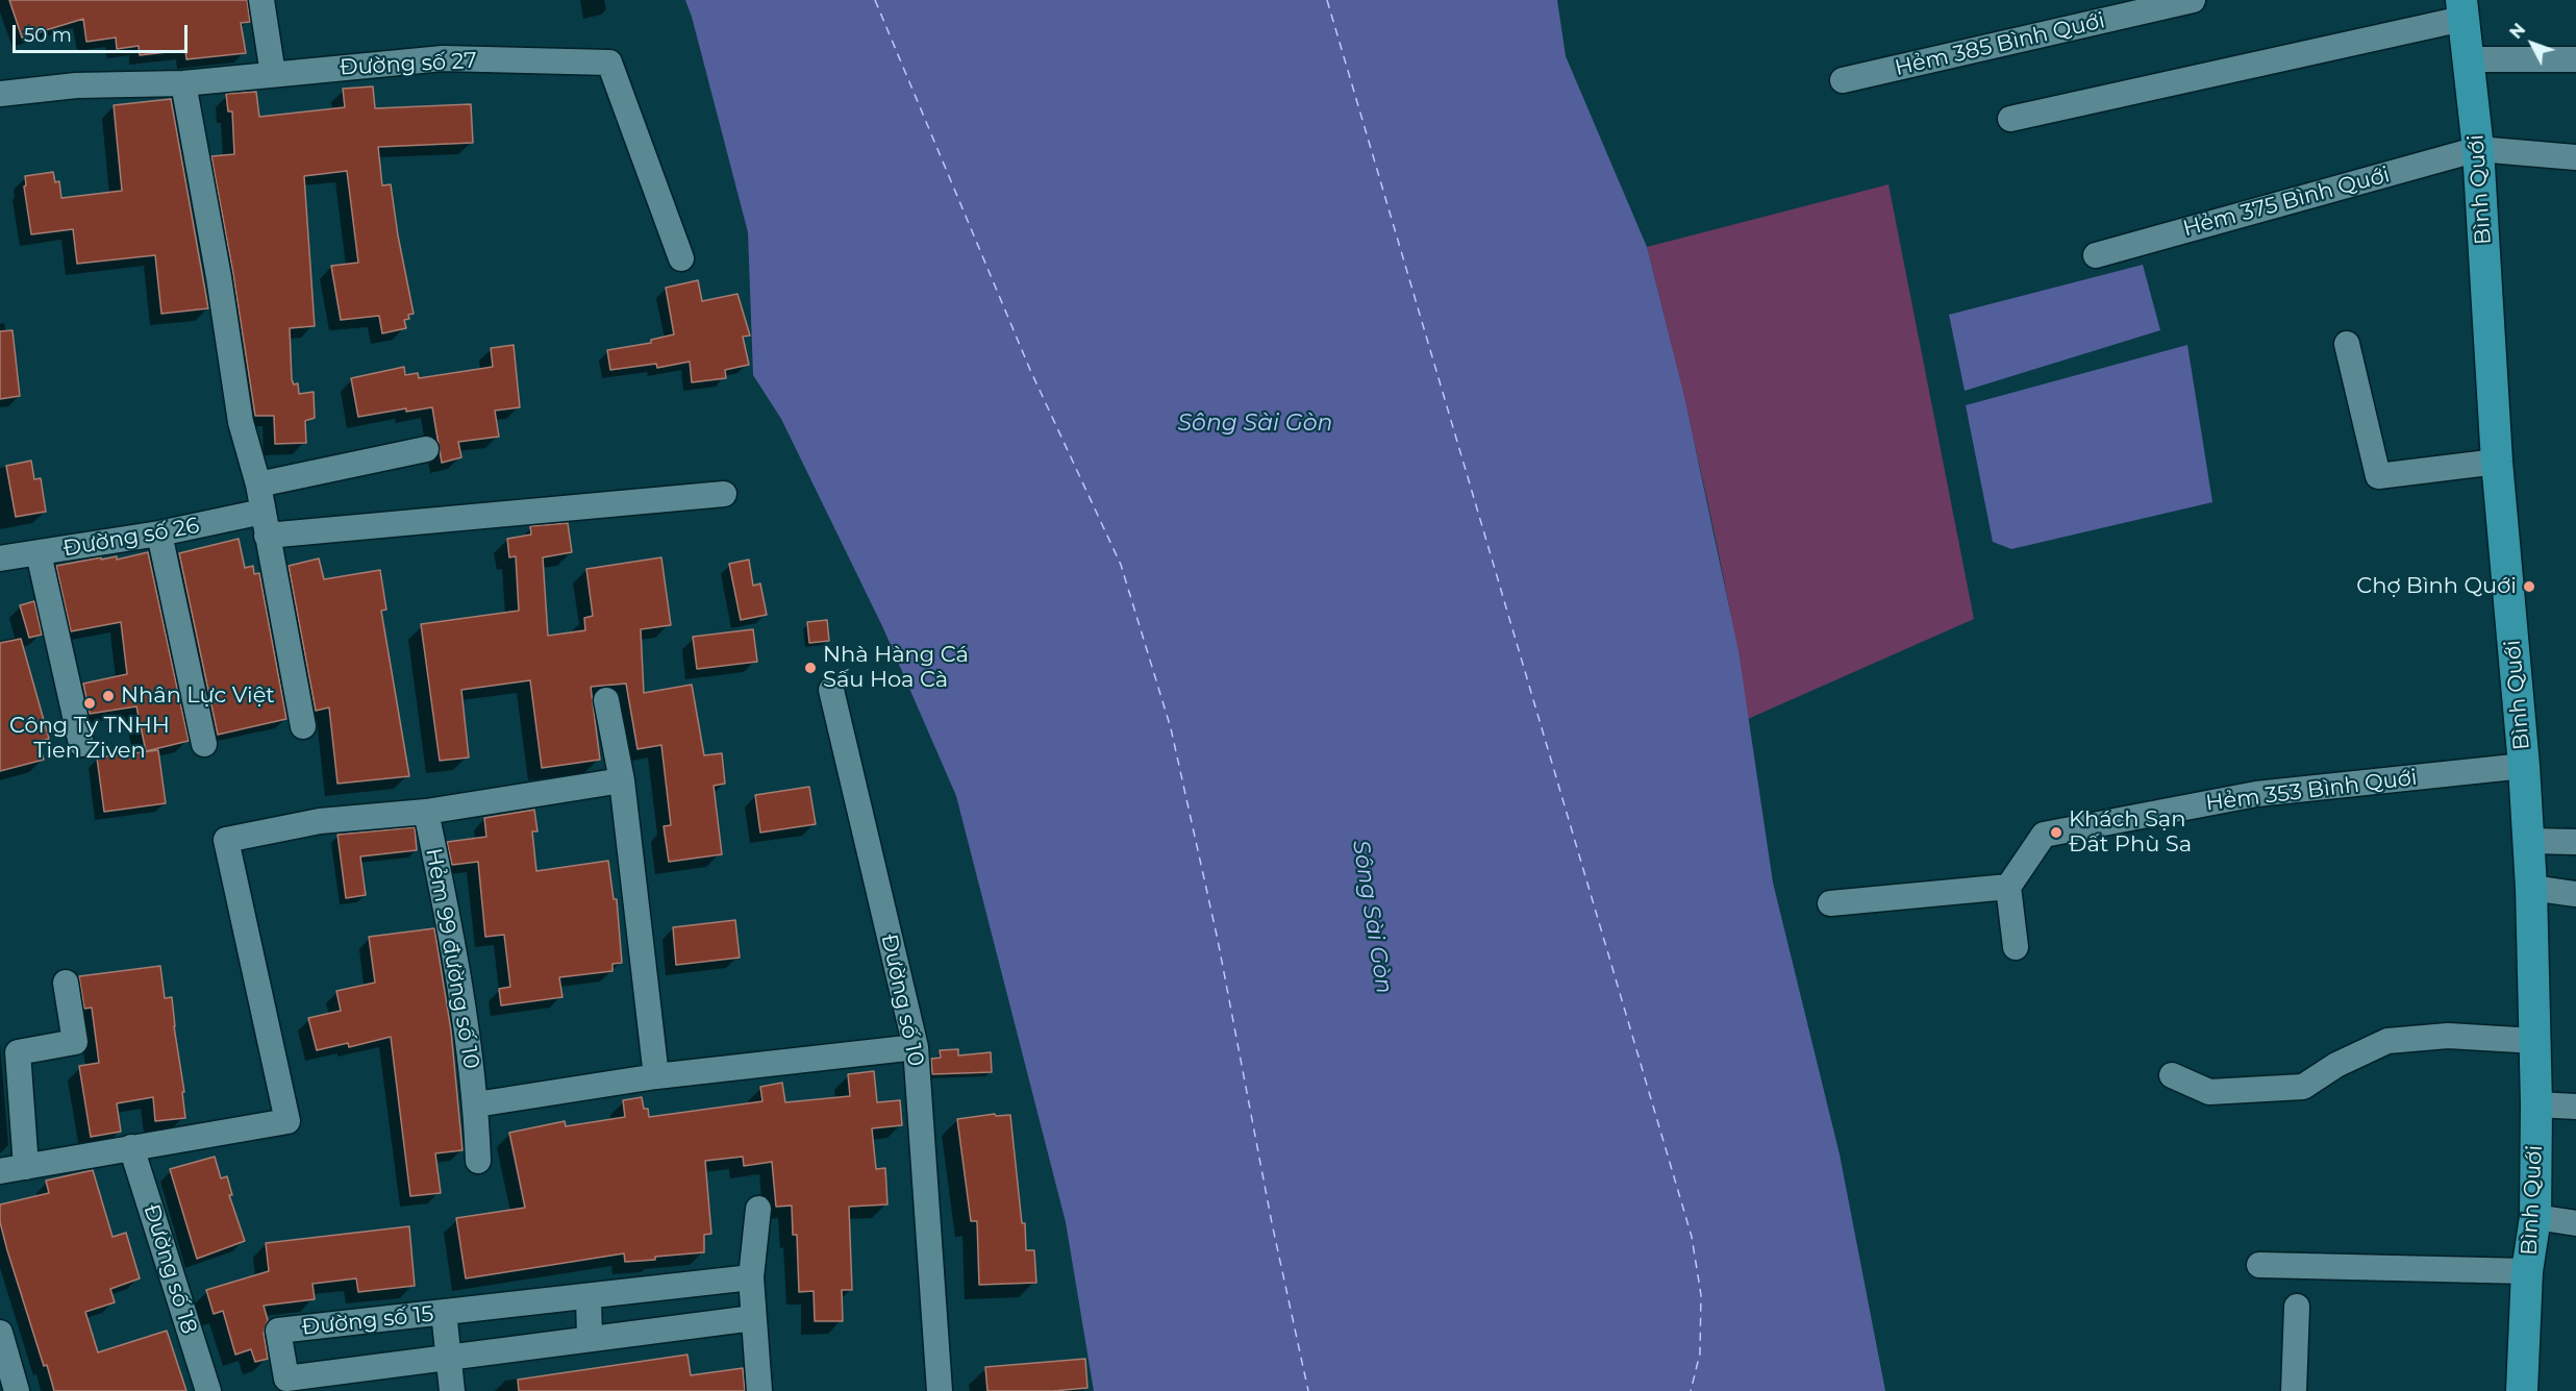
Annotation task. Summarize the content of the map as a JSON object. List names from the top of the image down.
{
  "streets": {
    "main road": ["Bình Quới"],
    "street": [
      "Hẻm 385 Bình Quới",
      "Đường số 27",
      "Hẻm 375 Bình Quới",
      "Đường số 26",
      "Hẻm 353 Bình Quới",
      "Hẻm 99 đường số 10",
      "Đường số 10",
      "Đường số 18",
      "Đường số 15"
    ]
  },
  "crossings": [
    ["Bình Quới", "Hẻm 375 Bình Quới"],
    ["Bình Quới", "Hẻm 353 Bình Quới"]
  ],
  "water": ["Sông Sài Gòn"],
  "places": [
    "Chợ Bình Quới",
    "Nhà Hàng Cá Sấu Hoa Cà",
    "Nhân Lực Việt",
    "Công Ty TNHH Tien Ziven",
    "Khách Sạn Đất Phù Sa"
  ],
  "scale_bar": "50 m",
  "north": "top left"
}
